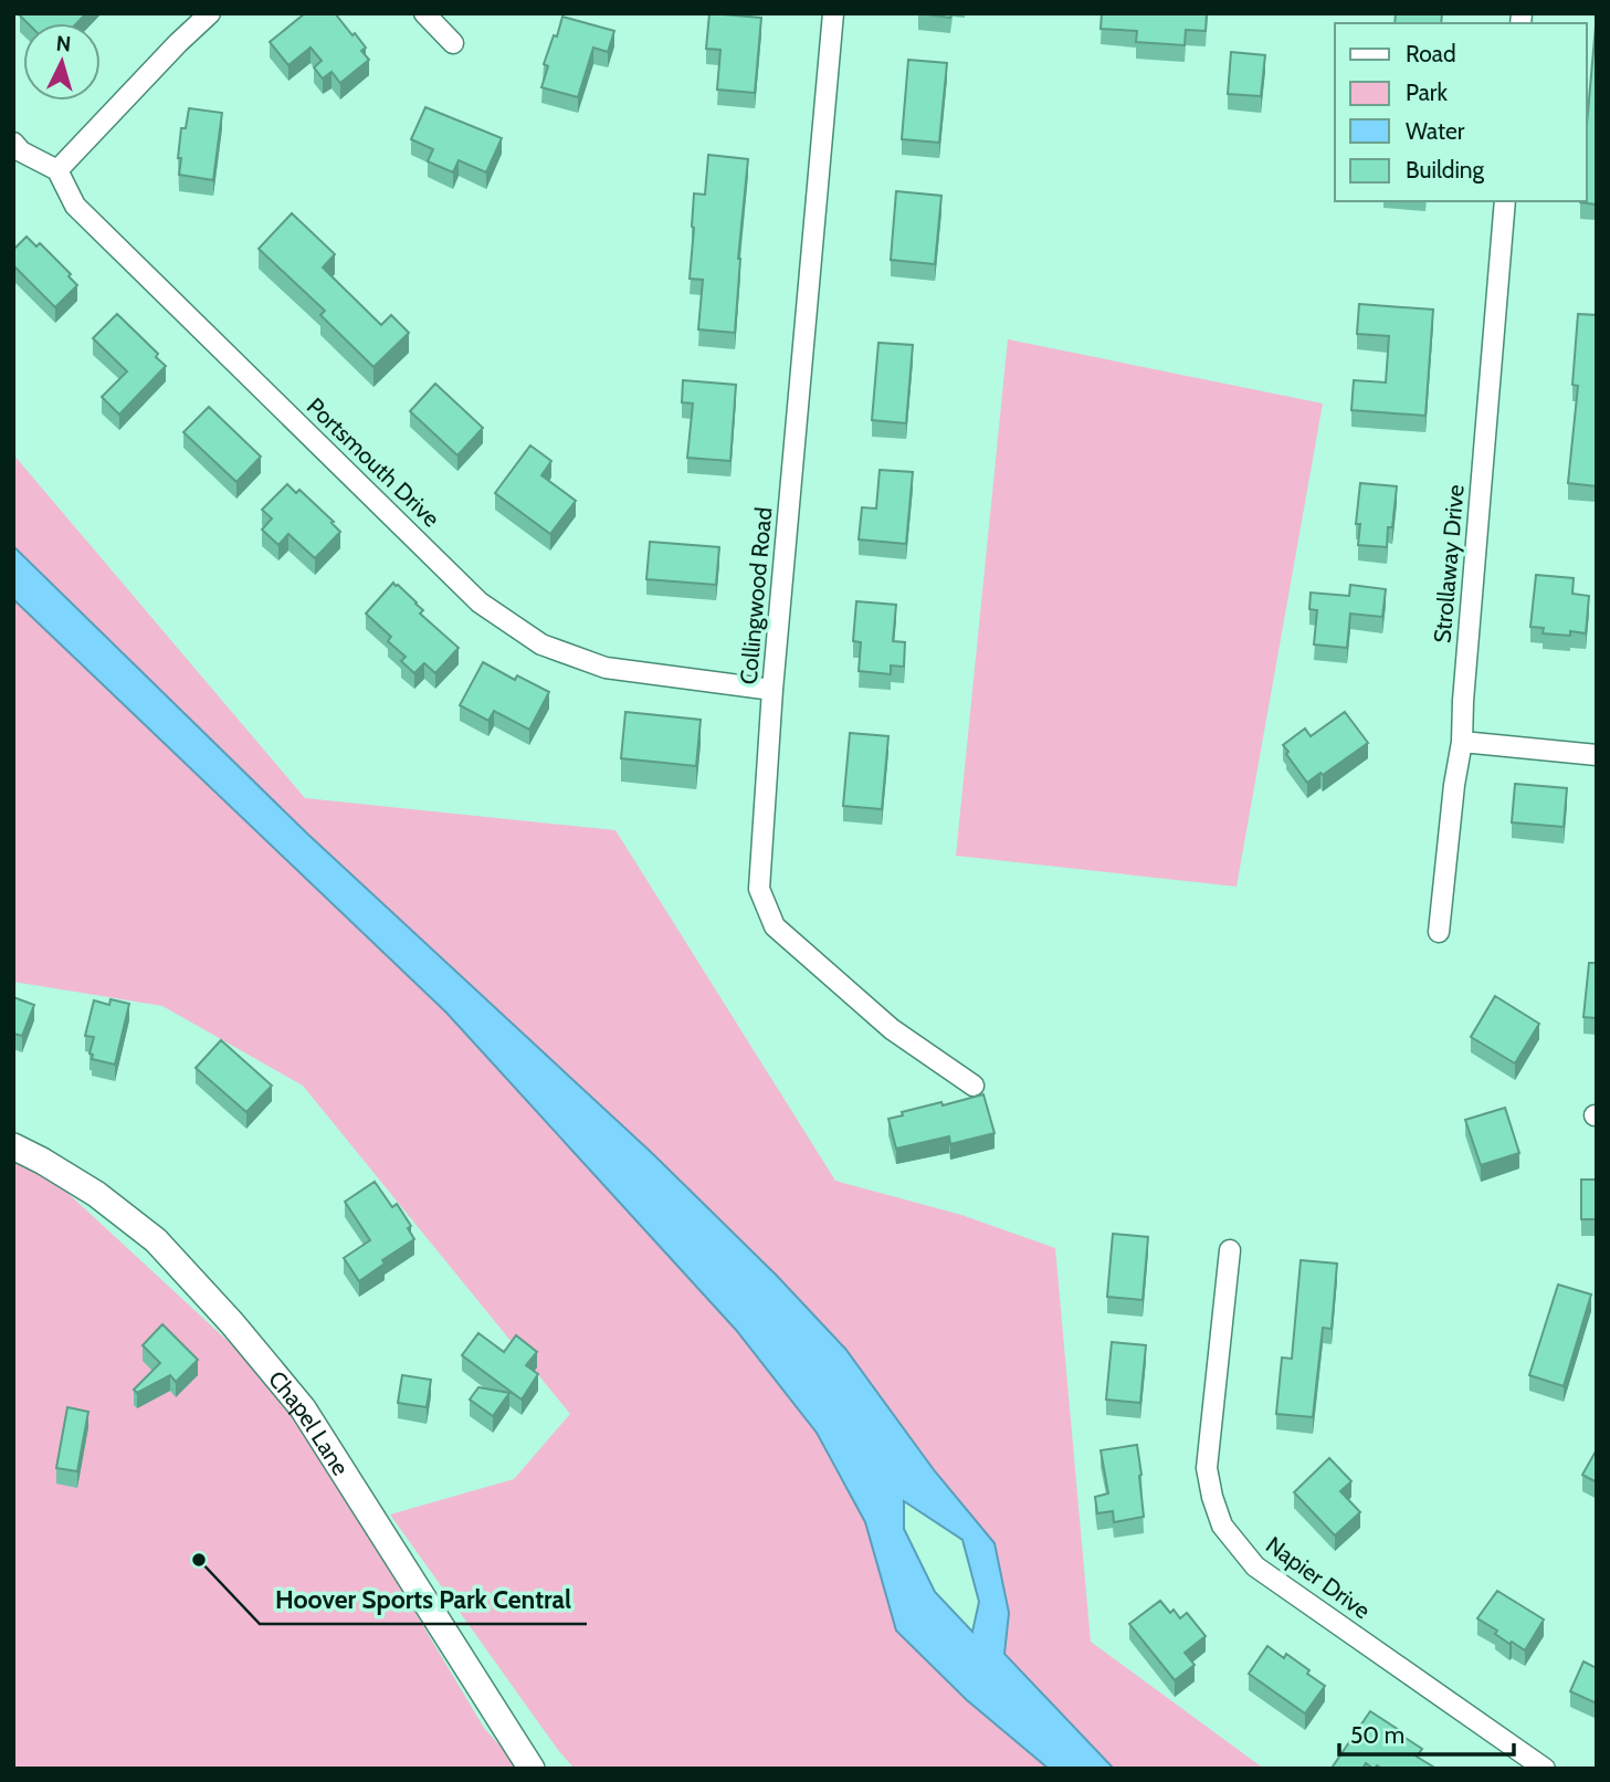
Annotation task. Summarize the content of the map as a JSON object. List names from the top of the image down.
{
  "streets": {
    "street": [
      "Portsmouth Drive",
      "Strollaway Drive",
      "Collingwood Road",
      "Chapel Lane",
      "Napier Drive"
    ]
  },
  "crossings": [
    ["Portsmouth Drive", "Collingwood Road"]
  ],
  "places": ["Hoover Sports Park Central"],
  "legend": [
    "Road",
    "Park",
    "Water",
    "Building"
  ],
  "scale_bar": "50 m",
  "north": "top"
}
